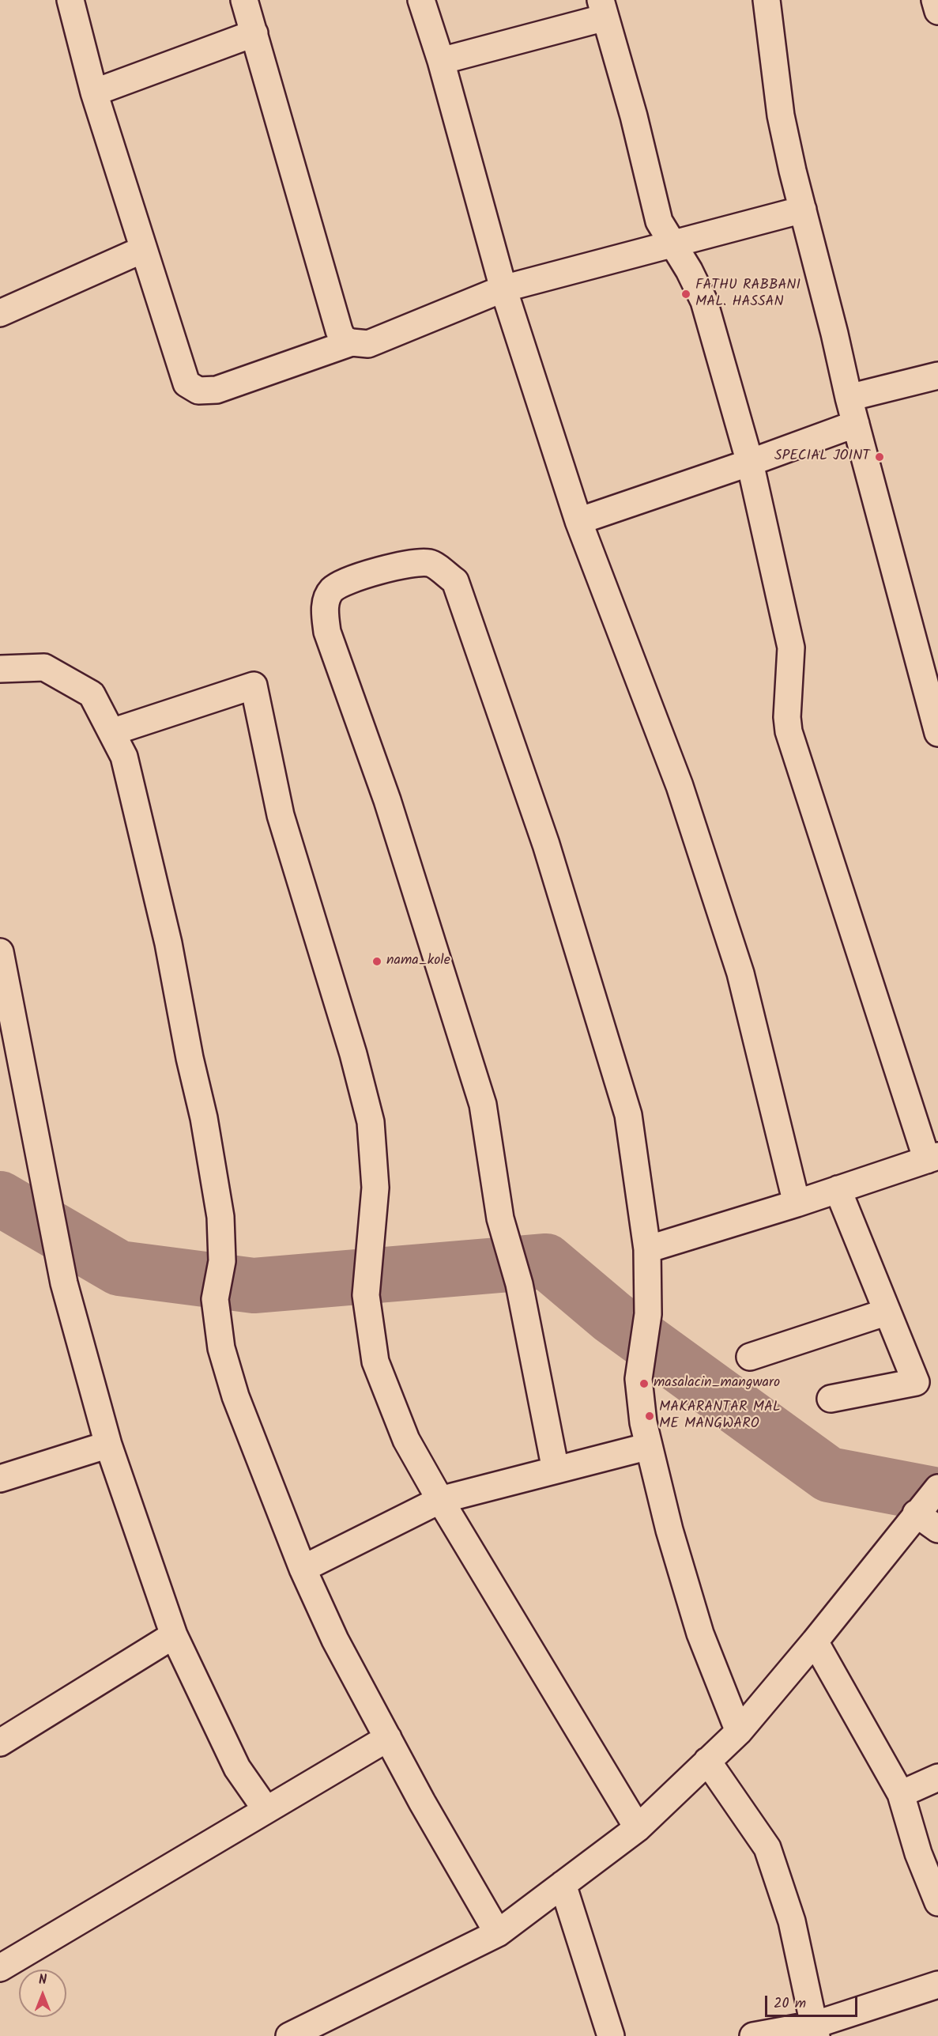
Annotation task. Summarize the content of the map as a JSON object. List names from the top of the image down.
{
  "places": [
    "FATHU RABBANI MAL. HASSAN",
    "SPECIAL JOINT",
    "nama_kole",
    "masalacin_mangwaro",
    "MAKARANTAR MAL ME MANGWARO"
  ],
  "scale_bar": "20 m",
  "north": "top"
}
